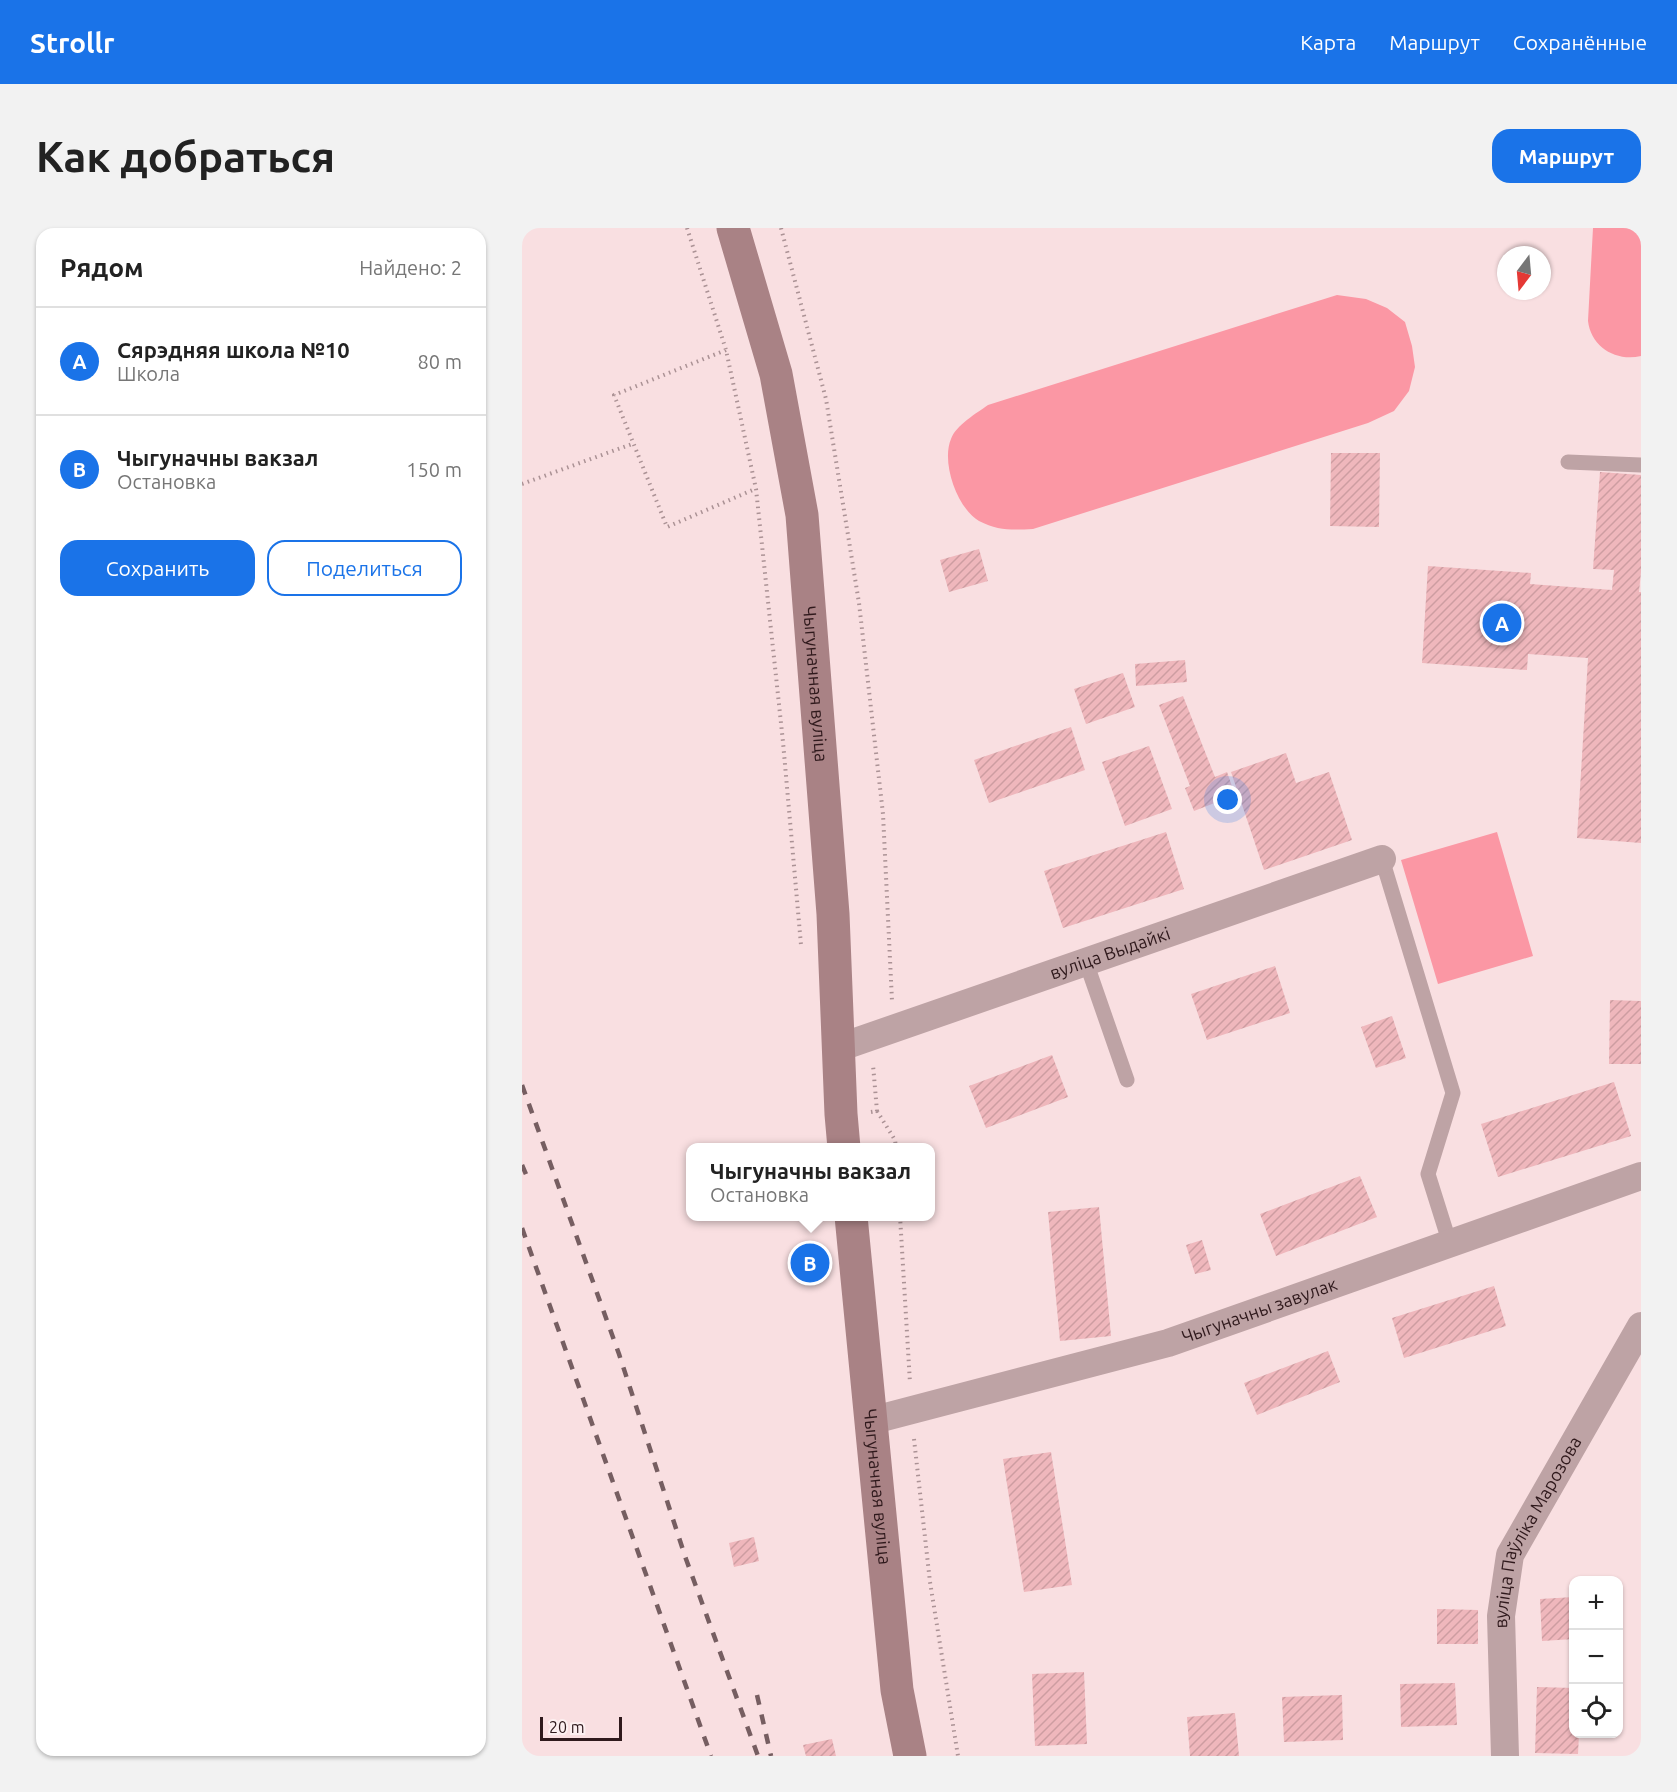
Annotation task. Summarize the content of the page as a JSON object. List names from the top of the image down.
{
  "streets": {
    "street": [
      "Чыгуначная вуліца",
      "вуліца Выдайкі",
      "Чыгуначны завулак",
      "вуліца Паўліка Марозова"
    ]
  },
  "crossings": [
    ["Чыгуначная вуліца", "вуліца Выдайкі"],
    ["Чыгуначная вуліца", "Чыгуначны завулак"]
  ],
  "scale_bar": "20 m",
  "north": "bottom",
  "page": {
    "header": "Strollr",
    "nav": ["Карта", "Маршрут", "Сохранённые"],
    "buttons": [
      "Маршрут",
      ["Сохранить", "Поделиться"]
    ],
    "title": "Как добраться",
    "heading": ["Рядом", "Найдено: 2"],
    "list": [
      {
        "mark": "A",
        "name": "Сярэдняя школа №10",
        "note": "Школа",
        "value": "80 m"
      },
      {
        "mark": "B",
        "name": "Чыгуначны вакзал",
        "note": "Остановка",
        "value": "150 m"
      }
    ],
    "pins": ["A", "B"],
    "popup": ["Чыгуначны вакзал", "Остановка"],
    "map_buttons": ["+", "−"],
    "scale": "20 m"
  }
}
